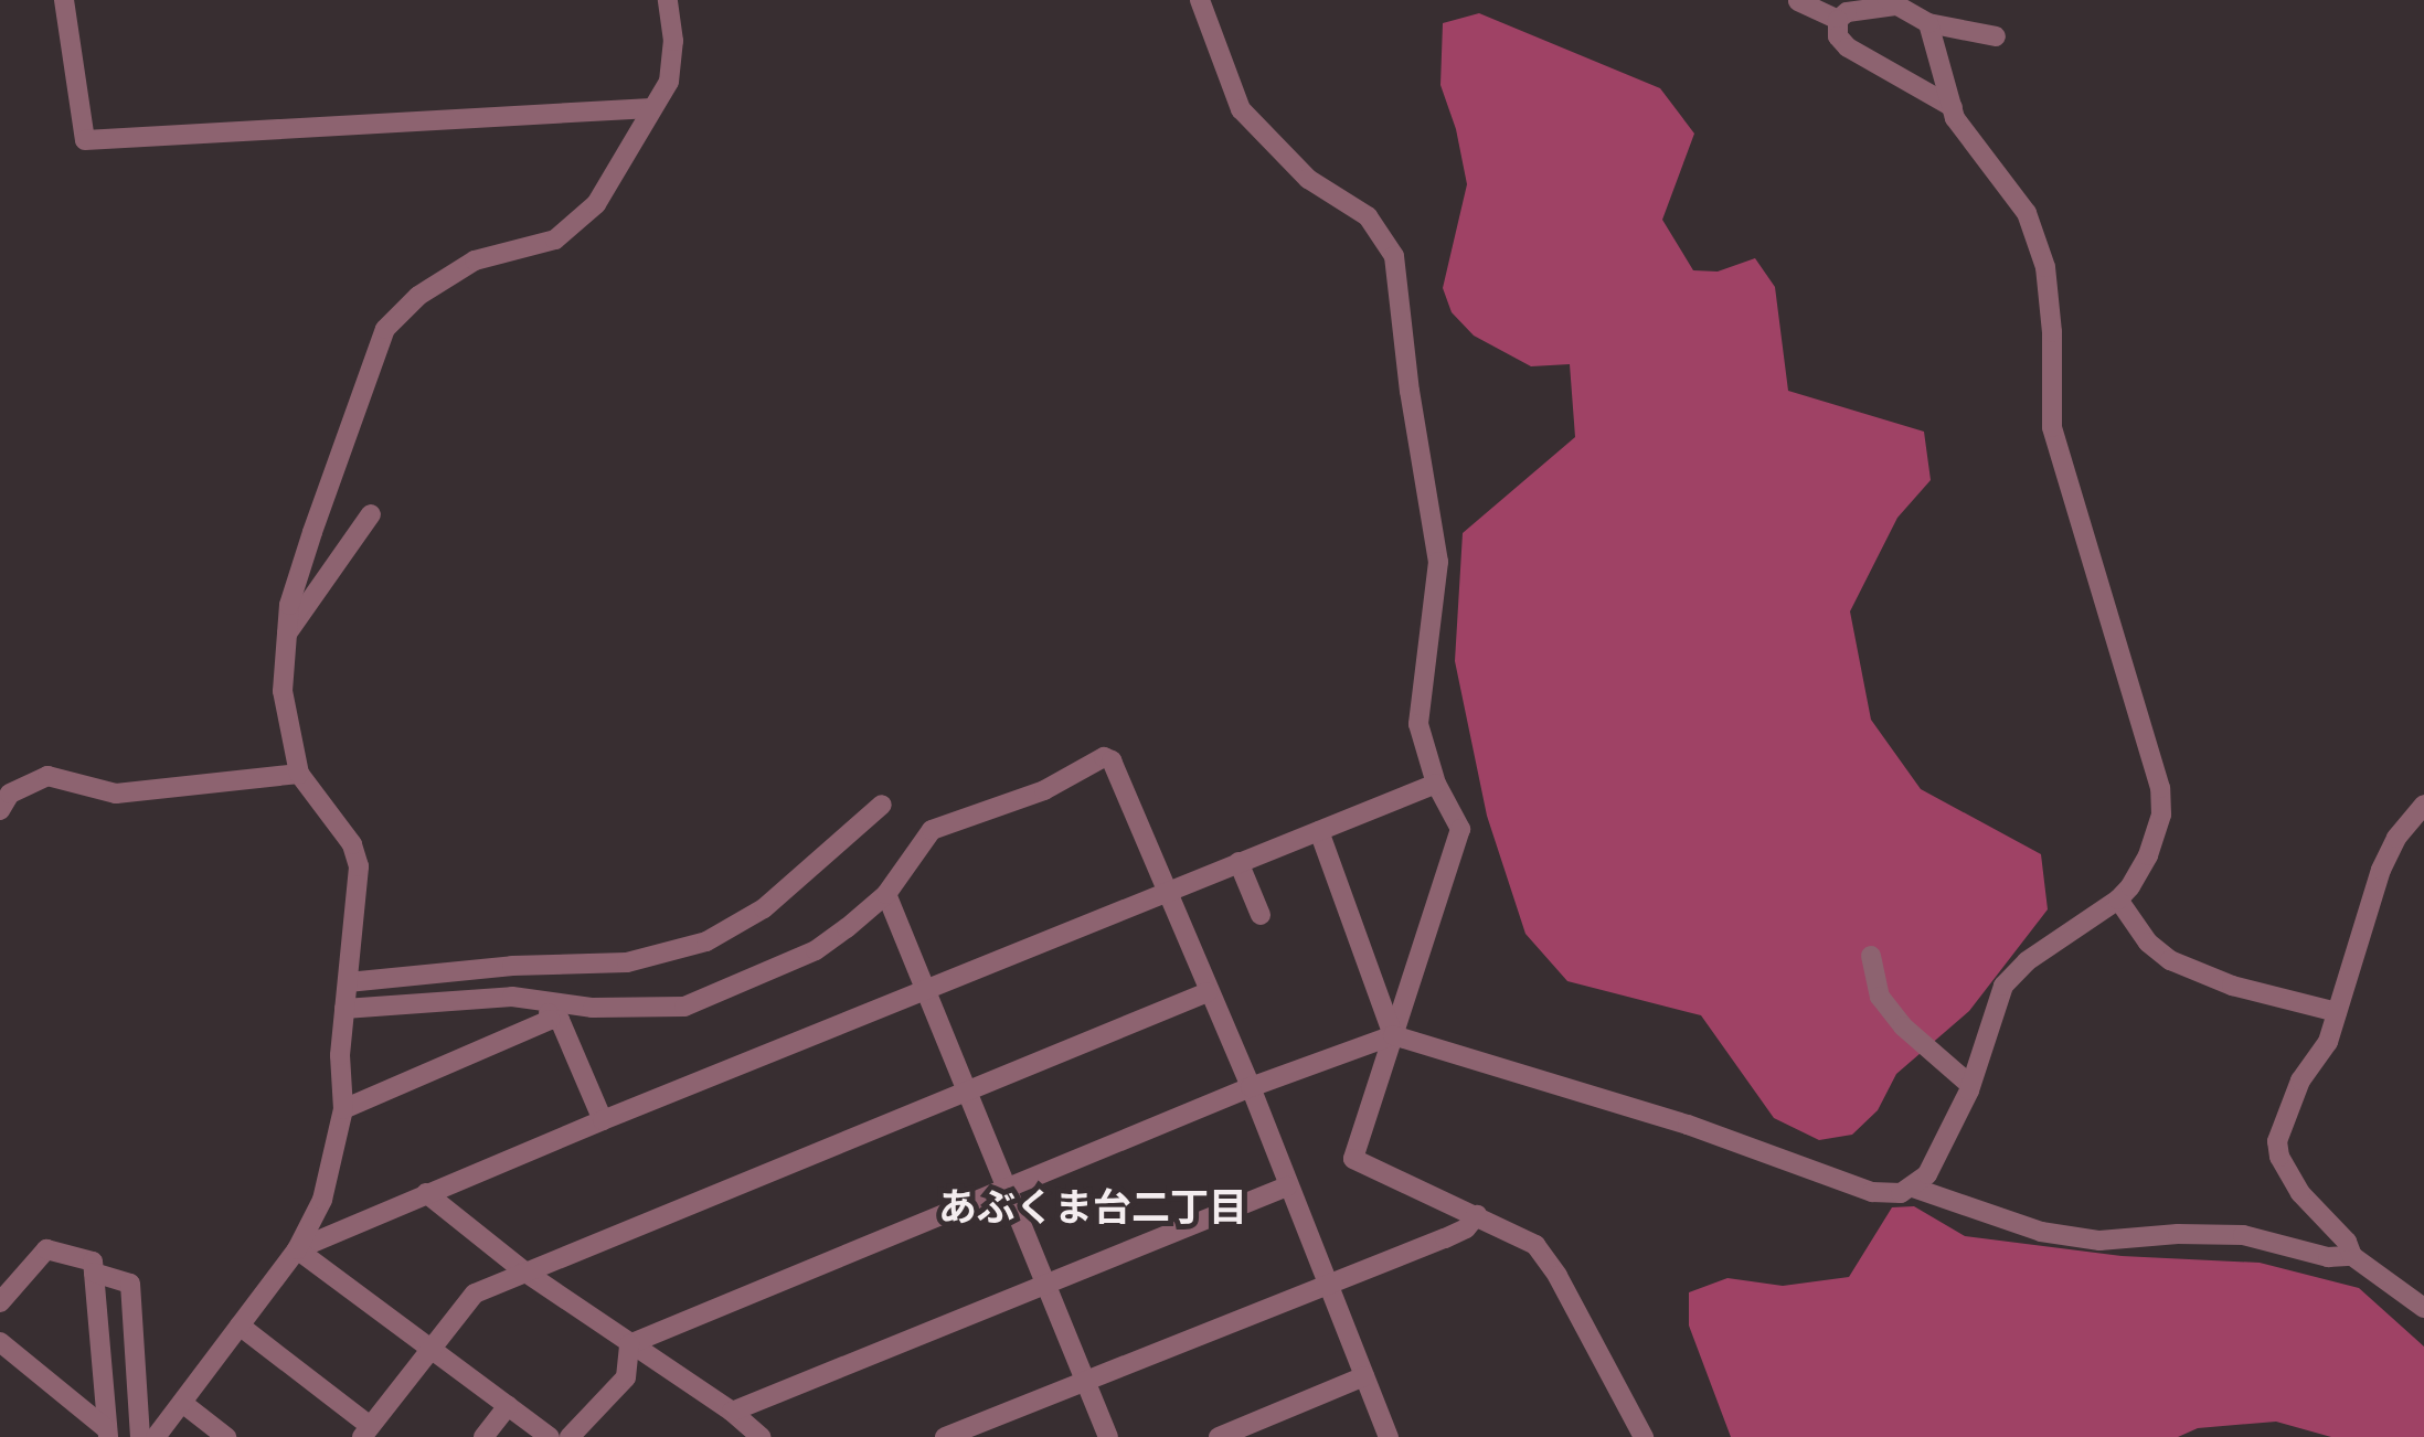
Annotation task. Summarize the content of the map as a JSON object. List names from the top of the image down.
{
  "districts": ["あぶくま台二丁目"]
}
